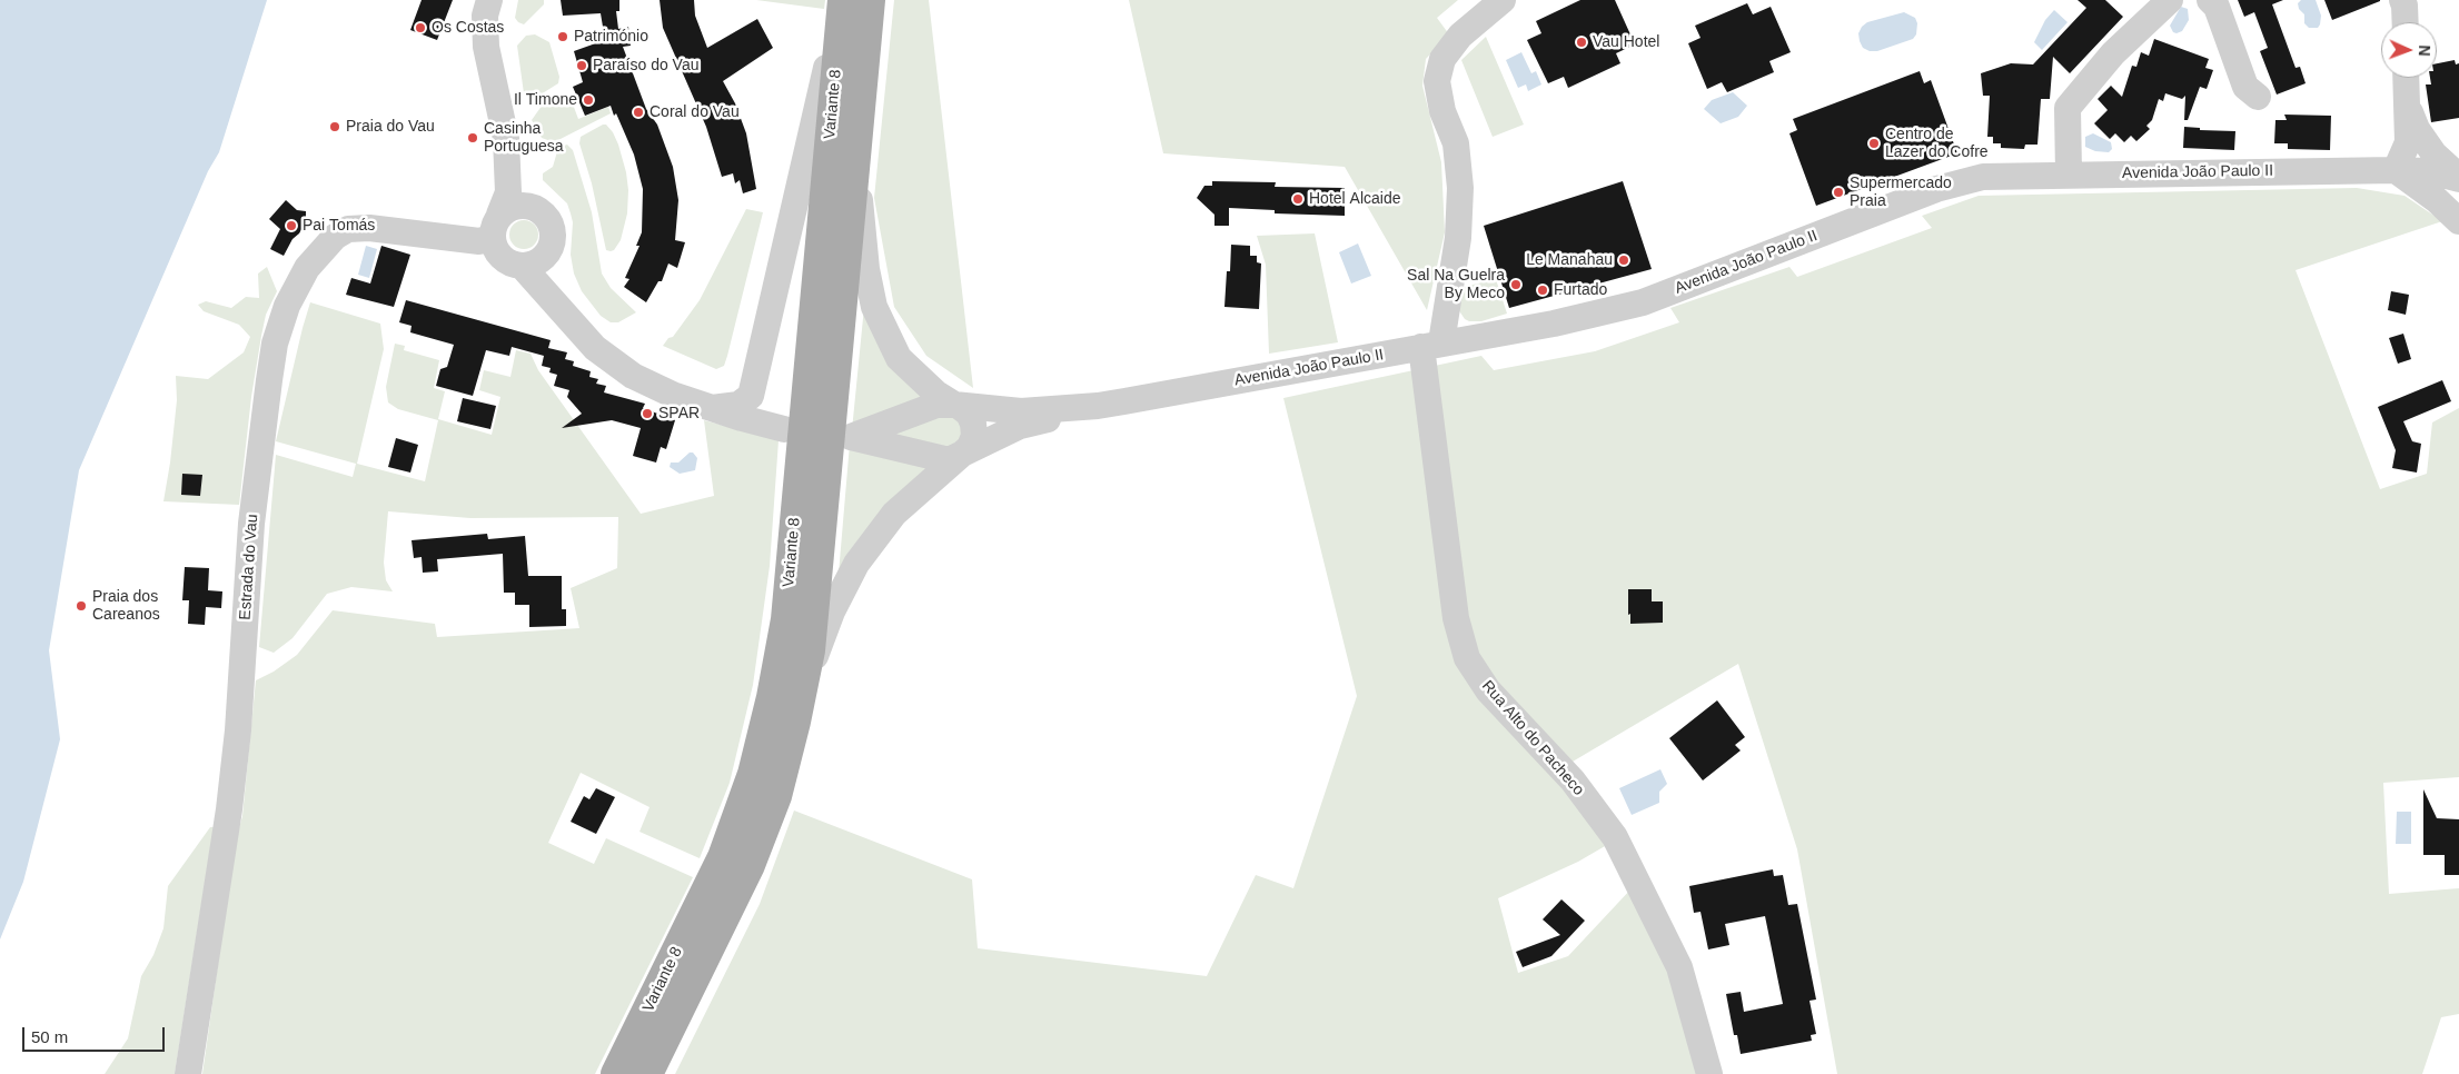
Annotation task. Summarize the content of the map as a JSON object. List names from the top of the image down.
{
  "streets": {
    "main road": ["Variante 8"],
    "street": ["Avenida João Paulo II", "Estrada do Vau", "Rua Alto do Pacheco"]
  },
  "crossings": [
    ["Avenida João Paulo II", "Rua Alto do Pacheco"]
  ],
  "places": [
    "Os Costas",
    "Património",
    "Vau Hotel",
    "Paraíso do Vau",
    "Il Timone",
    "Coral do Vau",
    "Praia do Vau",
    "Casinha Portuguesa",
    "Centro de Lazer do Cofre",
    "Supermercado Praia",
    "Hotel Alcaide",
    "Pai Tomás",
    "Le Manahau",
    "Sal Na Guelra By Meco",
    "Furtado",
    "SPAR",
    "Praia dos Careanos"
  ],
  "scale_bar": "50 m",
  "north": "right"
}
